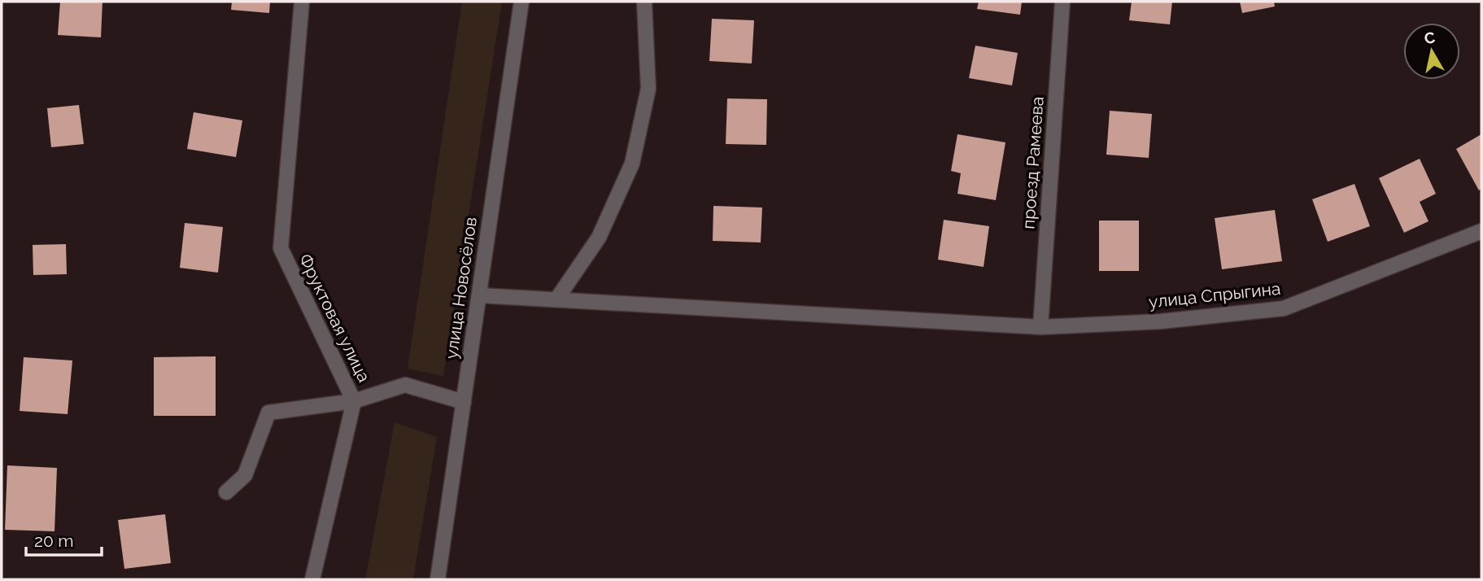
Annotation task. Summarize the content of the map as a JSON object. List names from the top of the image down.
{
  "streets": {
    "street": [
      "проезд Рамеева",
      "улица Новосёлов",
      "улица Спрыгина",
      "Фруктовая улица"
    ]
  },
  "crossings": [
    ["проезд Рамеева", "улица Спрыгина"],
    ["улица Новосёлов", "улица Спрыгина"]
  ],
  "scale_bar": "20 m",
  "north": "top"
}
